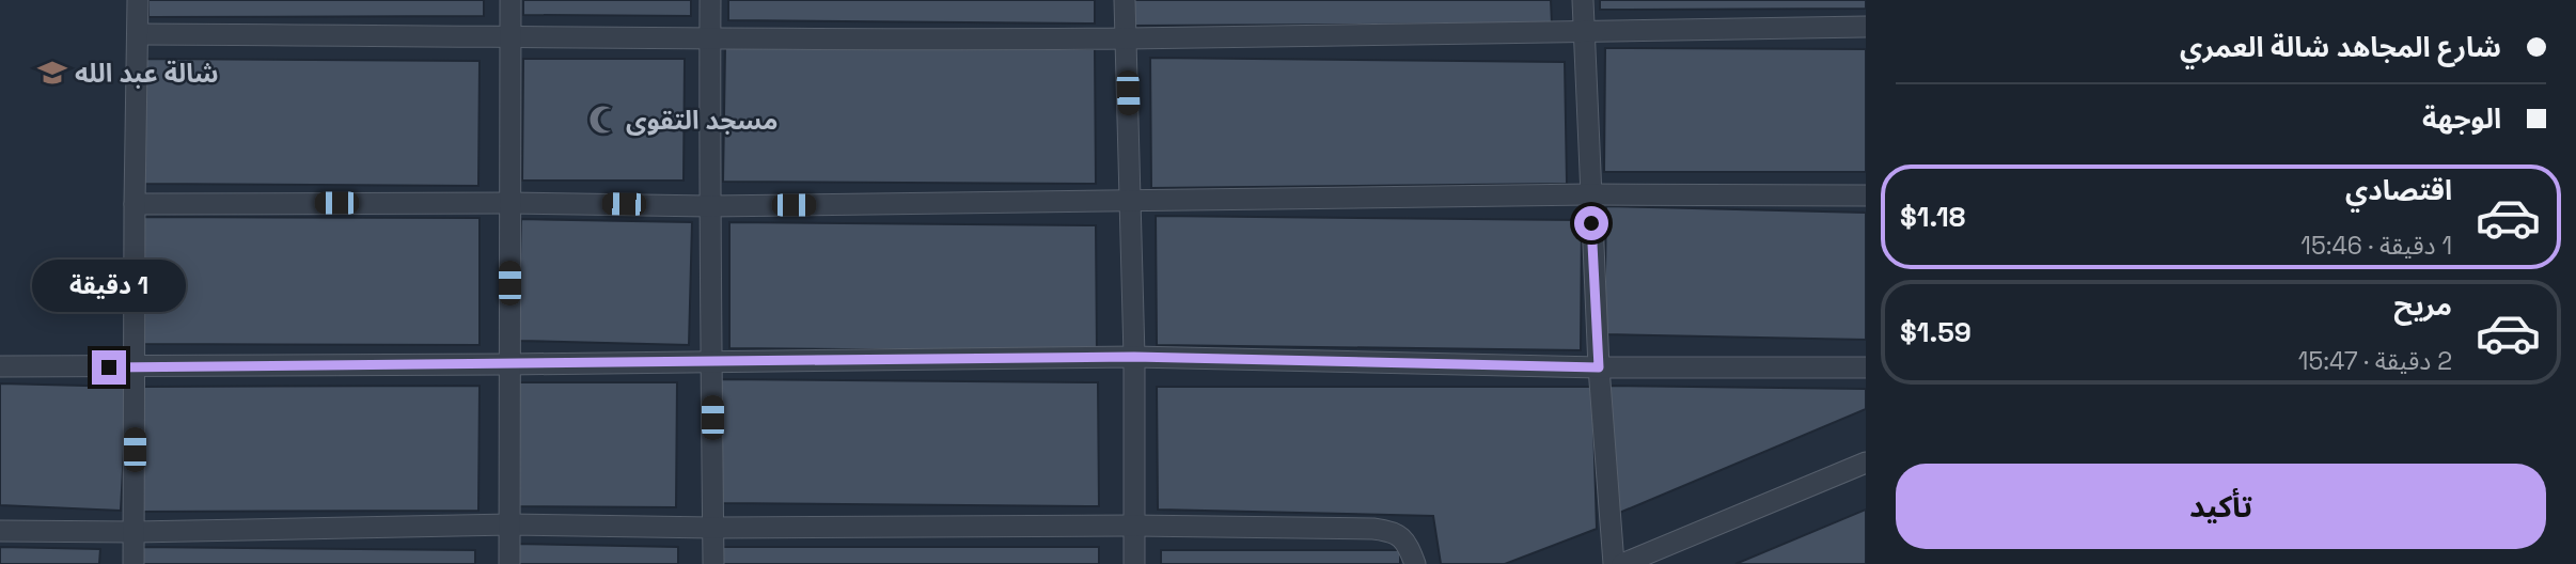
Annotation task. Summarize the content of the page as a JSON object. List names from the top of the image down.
{
  "places": {
    "school or university": ["شالة عبد الله"],
    "mosque": ["مسجد التقوى"]
  },
  "page": {
    "banner": ["شارع المجاهد شالة العمري", "الوجهة"],
    "list": [
      {
        "name": "اقتصادي",
        "note": "1 دقيقة · 15:46",
        "value": "$1.18"
      },
      {
        "name": "مريح",
        "note": "2 دقيقة · 15:47",
        "value": "$1.59"
      }
    ],
    "bubble": "1 دقيقة",
    "buttons": "تأكيد"
  }
}
